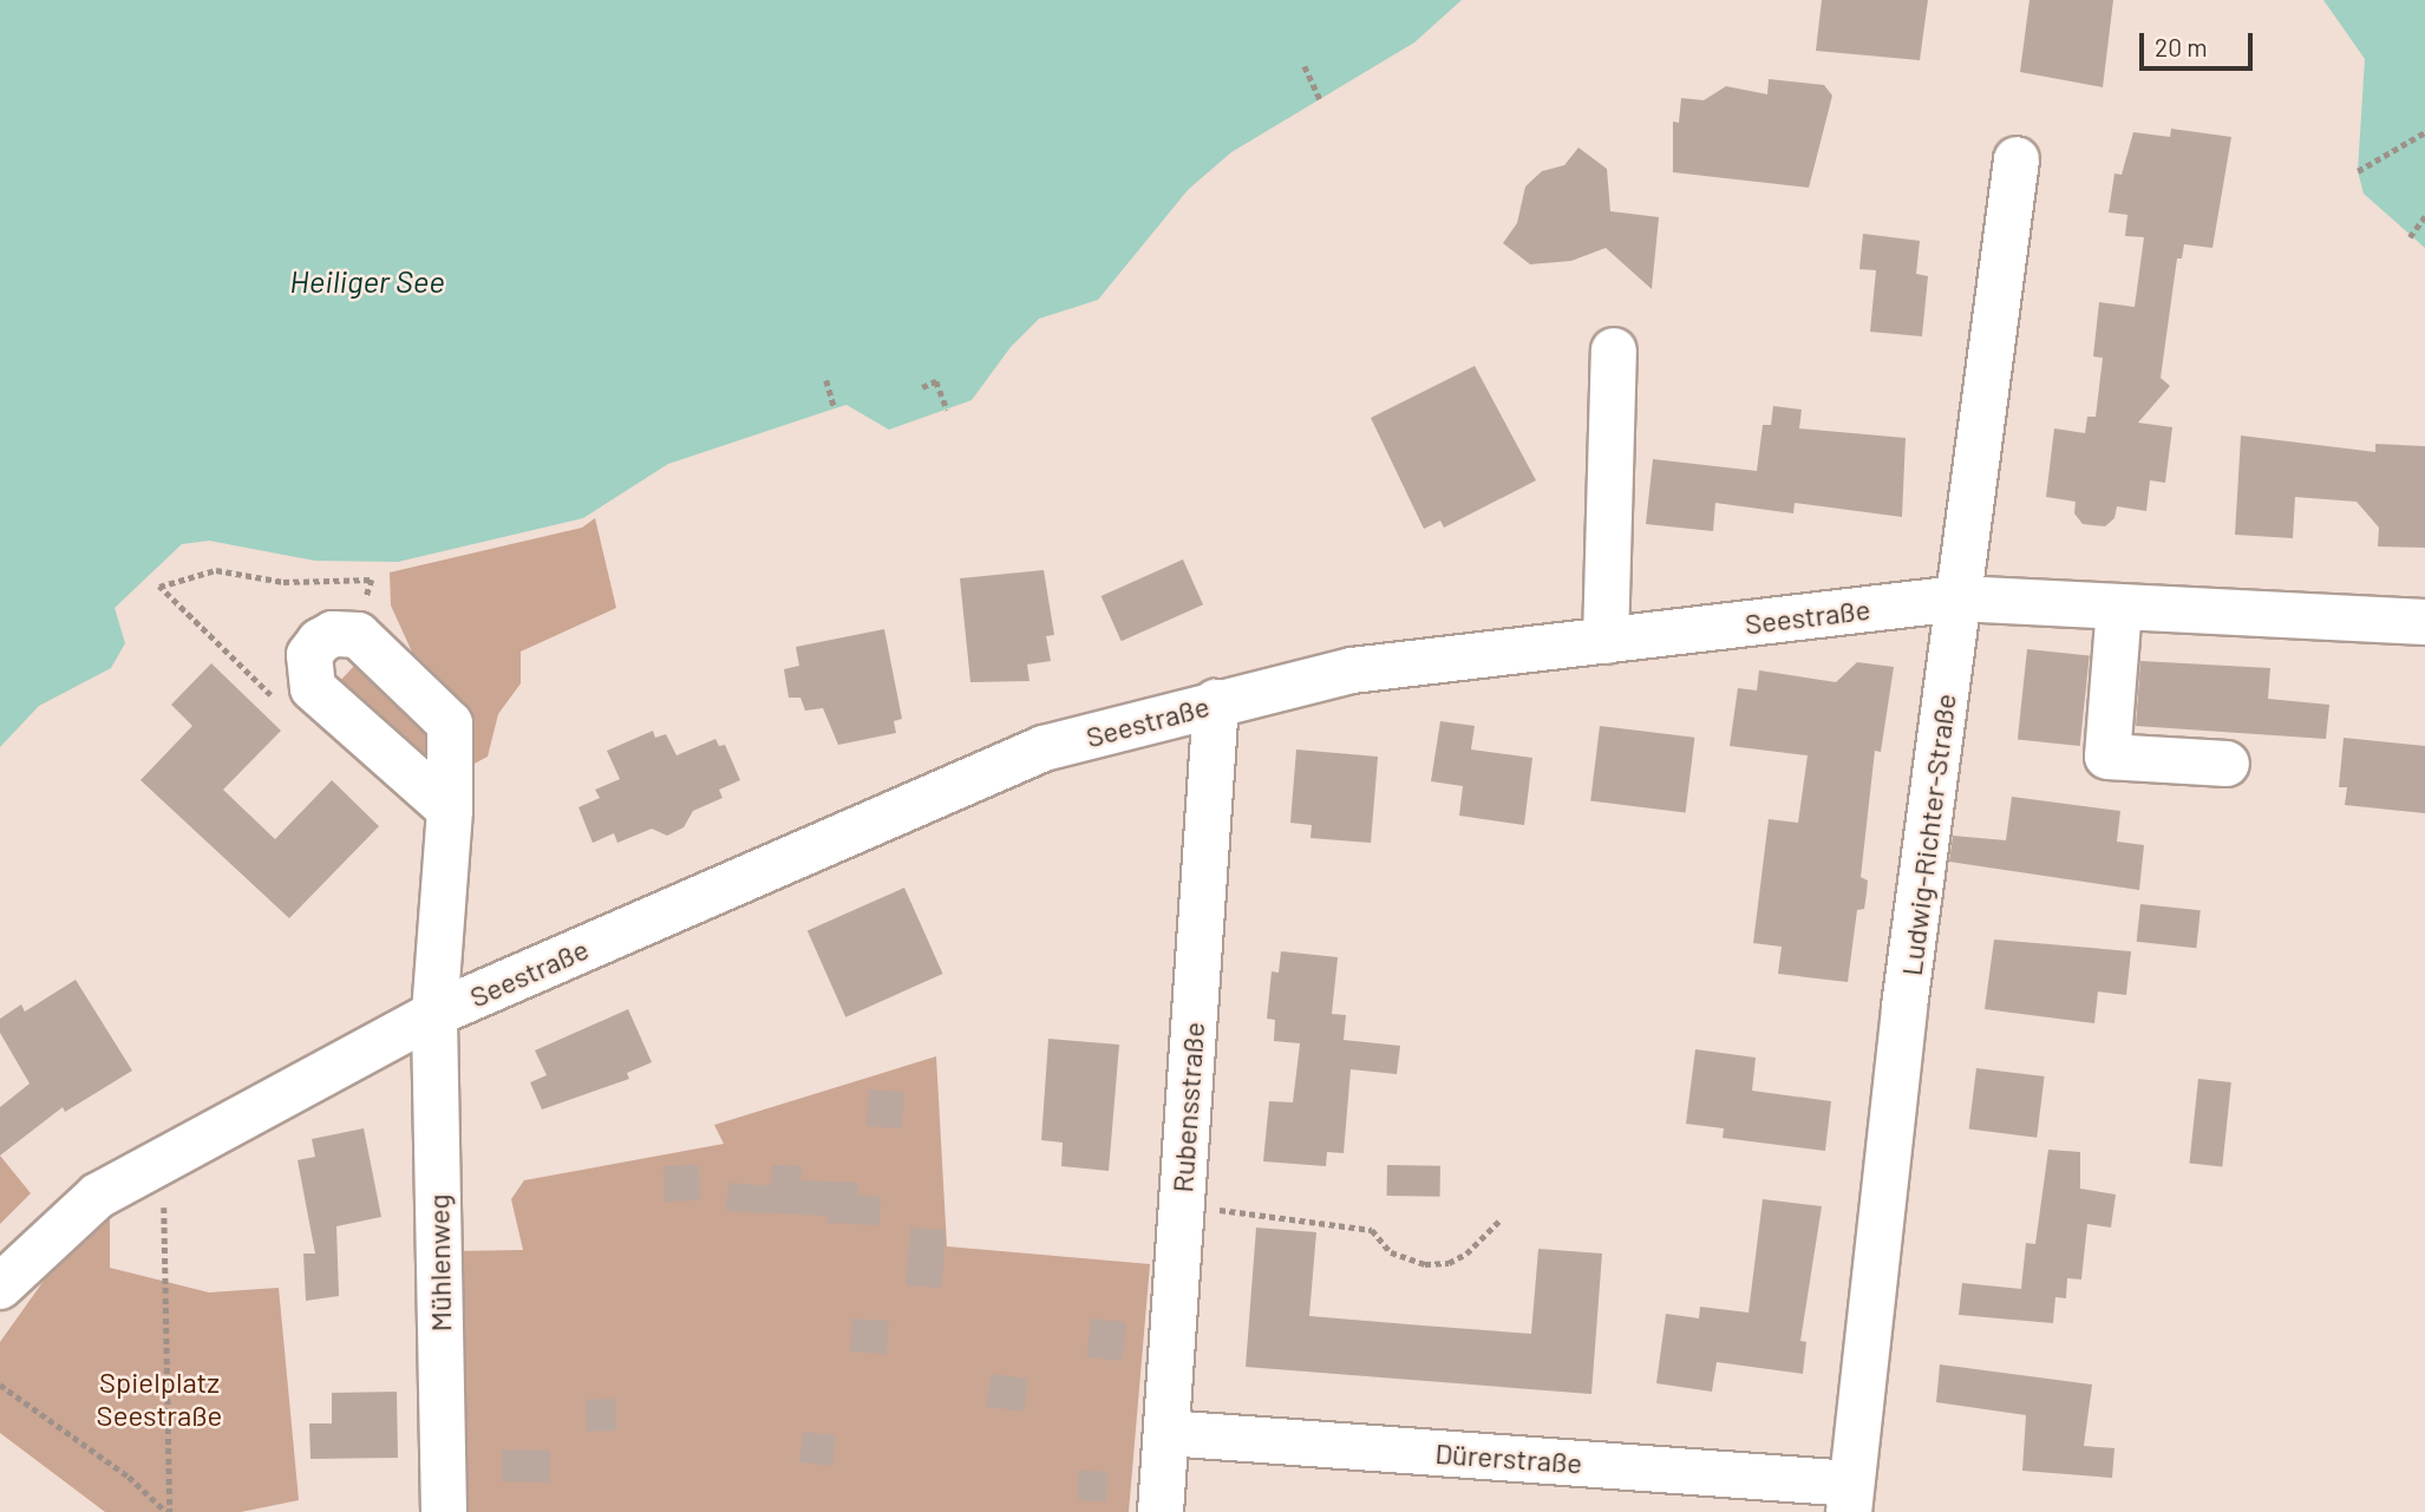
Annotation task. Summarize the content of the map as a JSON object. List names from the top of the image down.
{
  "streets": {
    "street": [
      "Seestraße",
      "Ludwig-Richter-Straße",
      "Rubensstraße",
      "Mühlenweg",
      "Dürerstraße"
    ]
  },
  "crossings": [
    ["Seestraße", "Ludwig-Richter-Straße"],
    ["Seestraße", "Rubensstraße"],
    ["Seestraße", "Mühlenweg"],
    ["Ludwig-Richter-Straße", "Dürerstraße"],
    ["Rubensstraße", "Dürerstraße"]
  ],
  "water": ["Heiliger See"],
  "parks": ["Spielplatz Seestraße"],
  "scale_bar": "20 m"
}
